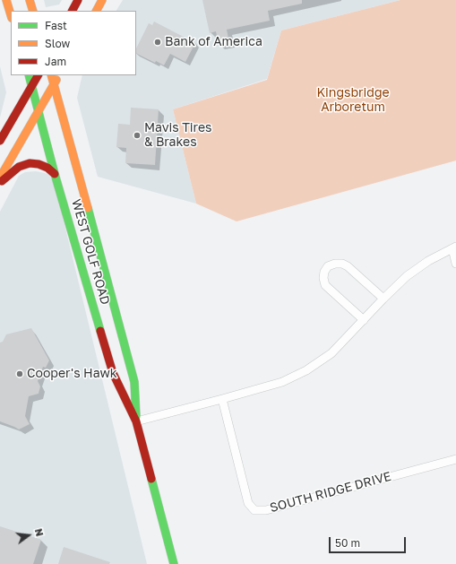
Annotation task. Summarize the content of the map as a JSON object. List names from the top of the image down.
{
  "streets": {
    "main road": ["WEST GOLF ROAD"],
    "street": ["SOUTH RIDGE DRIVE"]
  },
  "parks": ["Kingsbridge Arboretum"],
  "places": ["Bank of America", "Mavis Tires & Brakes", "Cooper's Hawk"],
  "legend": ["Fast", "Slow", "Jam"],
  "scale_bar": "50 m",
  "north": "right"
}
